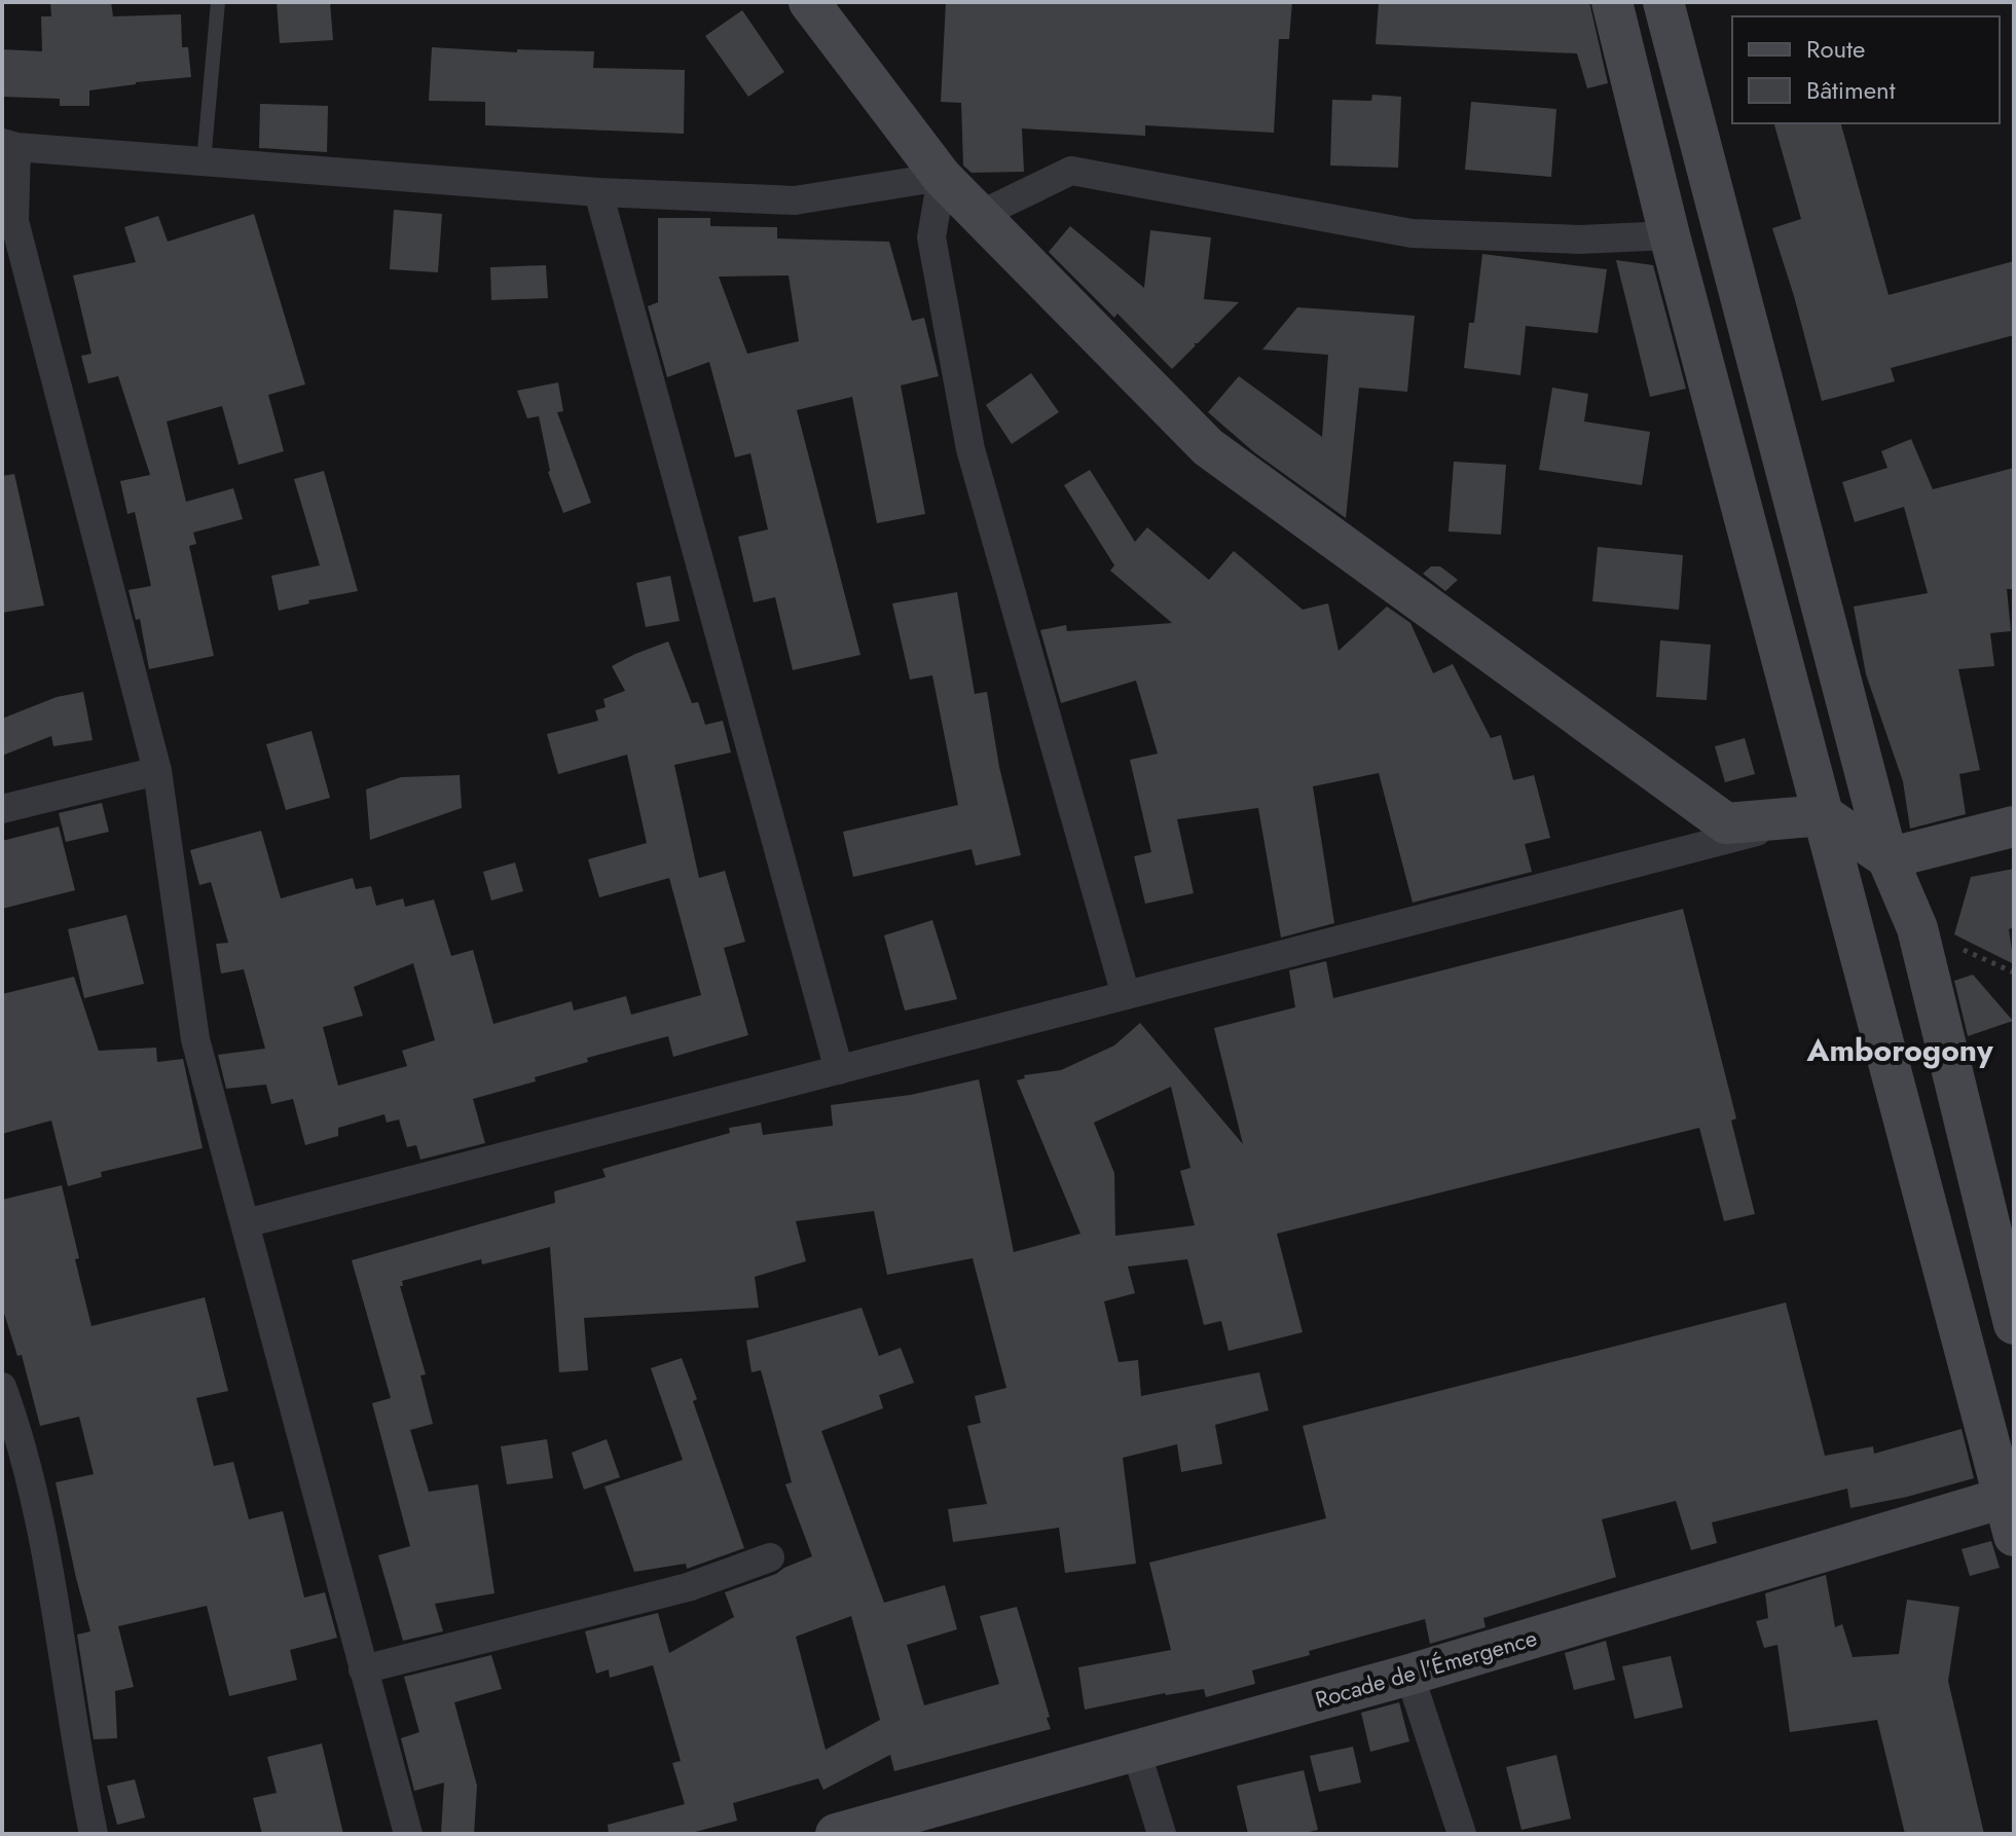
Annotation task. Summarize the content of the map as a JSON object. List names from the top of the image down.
{
  "streets": {
    "main road": ["Rocade de l'Émergence"]
  },
  "districts": ["Amborogony"],
  "legend": ["Route", "Bâtiment"]
}
